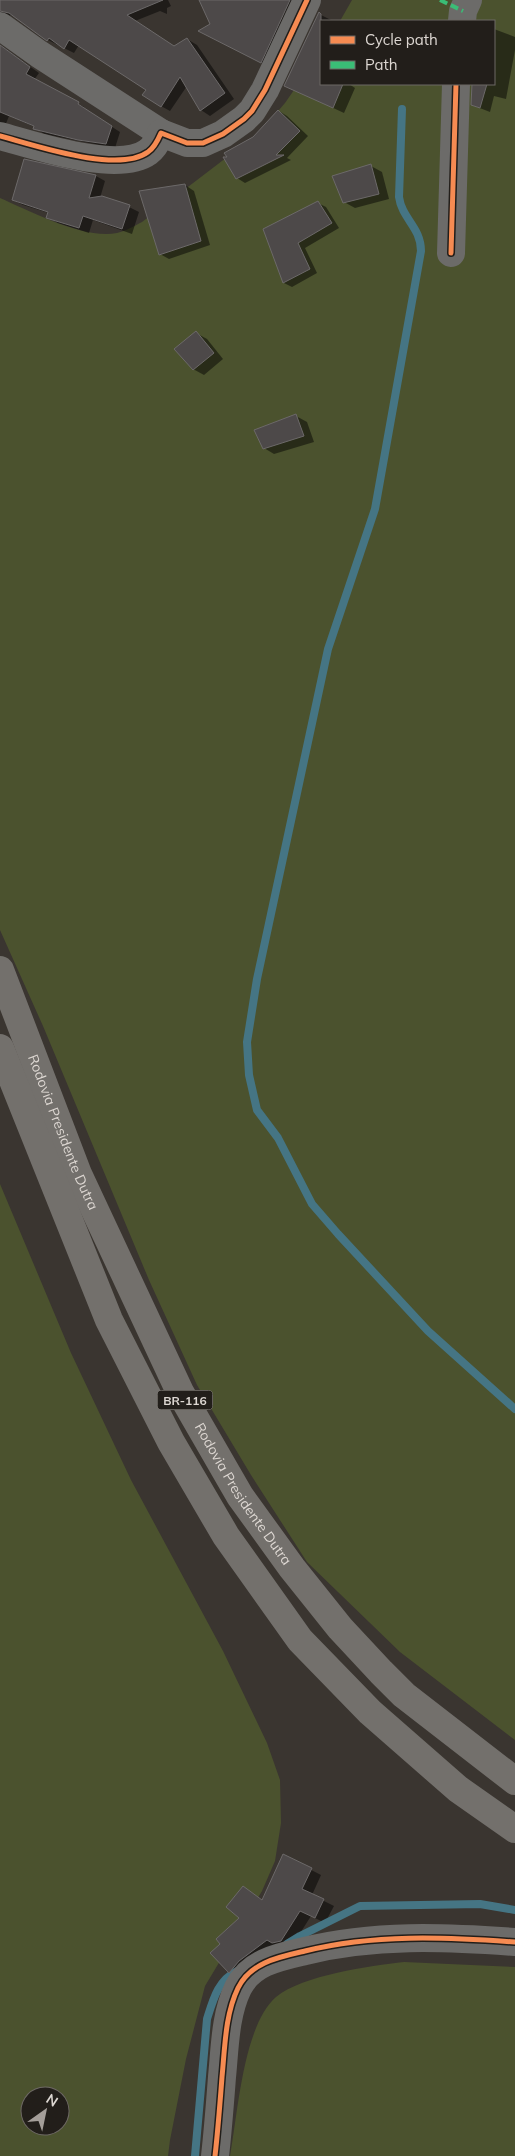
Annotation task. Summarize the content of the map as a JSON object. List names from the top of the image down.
{
  "streets": {
    "highway": ["Rodovia Presidente Dutra", "BR-116"]
  },
  "legend": ["Cycle path", "Path"],
  "north": "top right"
}
